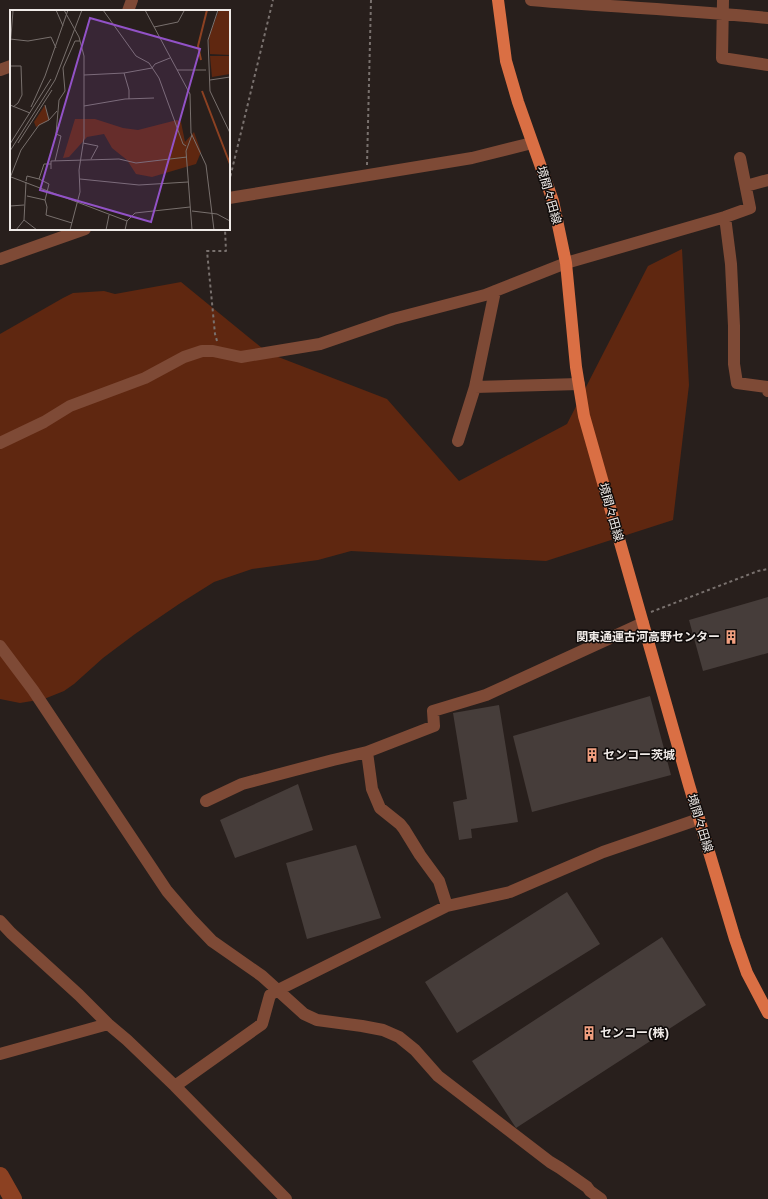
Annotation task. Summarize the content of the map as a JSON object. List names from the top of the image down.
{
  "streets": {
    "main road": ["境間々田線"]
  },
  "places": {
    "building": ["関東通運古河高野センター", "センコー茨城", "センコー(株)"]
  }
}
